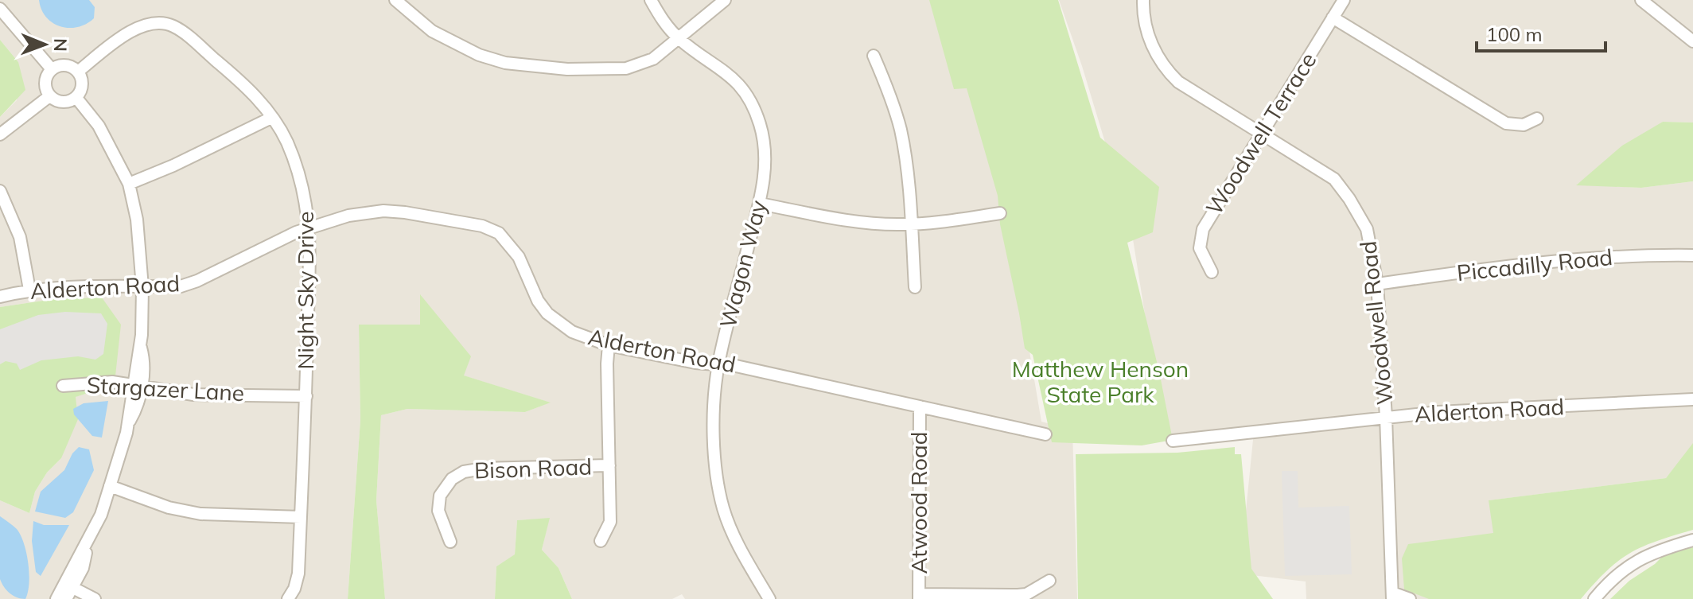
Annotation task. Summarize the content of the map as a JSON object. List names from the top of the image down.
{
  "streets": {
    "street": [
      "Woodwell Terrace",
      "Wagon Way",
      "Piccadilly Road",
      "Alderton Road",
      "Night Sky Drive",
      "Woodwell Road",
      "Stargazer Lane",
      "Bison Road",
      "Atwood Road"
    ]
  },
  "crossings": [
    ["Woodwell Terrace", "Woodwell Road"],
    ["Wagon Way", "Alderton Road"],
    ["Piccadilly Road", "Woodwell Road"],
    ["Alderton Road", "Night Sky Drive"],
    ["Alderton Road", "Woodwell Road"],
    ["Alderton Road", "Atwood Road"],
    ["Night Sky Drive", "Stargazer Lane"]
  ],
  "parks": ["Matthew Henson State Park"],
  "scale_bar": "100 m",
  "north": "right"
}
